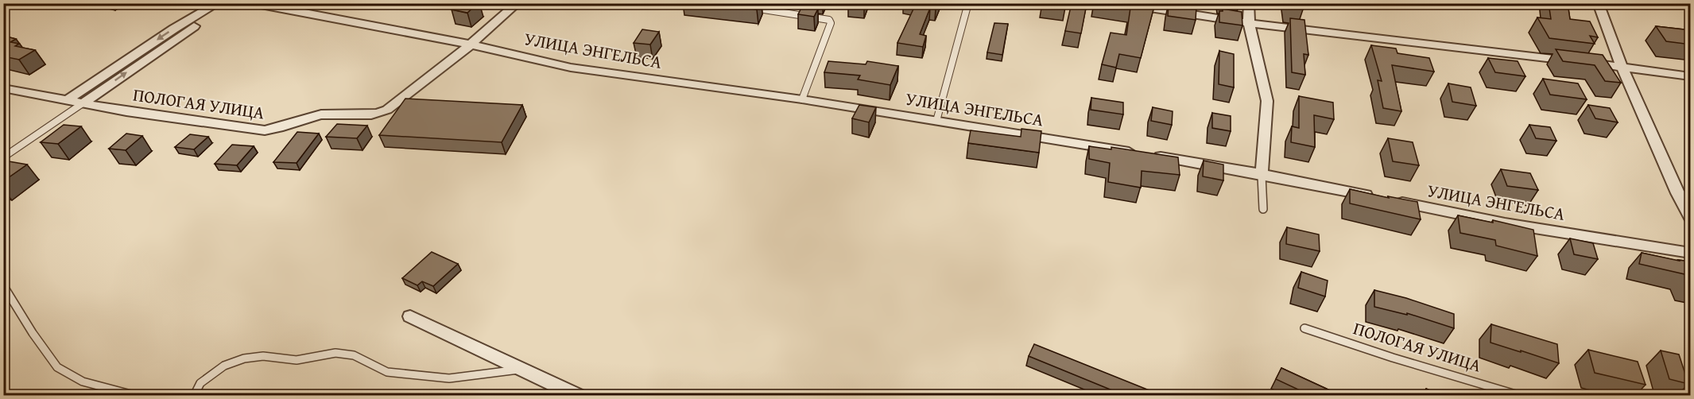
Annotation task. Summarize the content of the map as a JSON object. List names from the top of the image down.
{
  "streets": {
    "street": ["УЛИЦА ЭНГЕЛЬСА", "ПОЛОГАЯ УЛИЦА"]
  },
  "crossings": [
    ["УЛИЦА ЭНГЕЛЬСА", "ПОЛОГАЯ УЛИЦА"]
  ]
}
